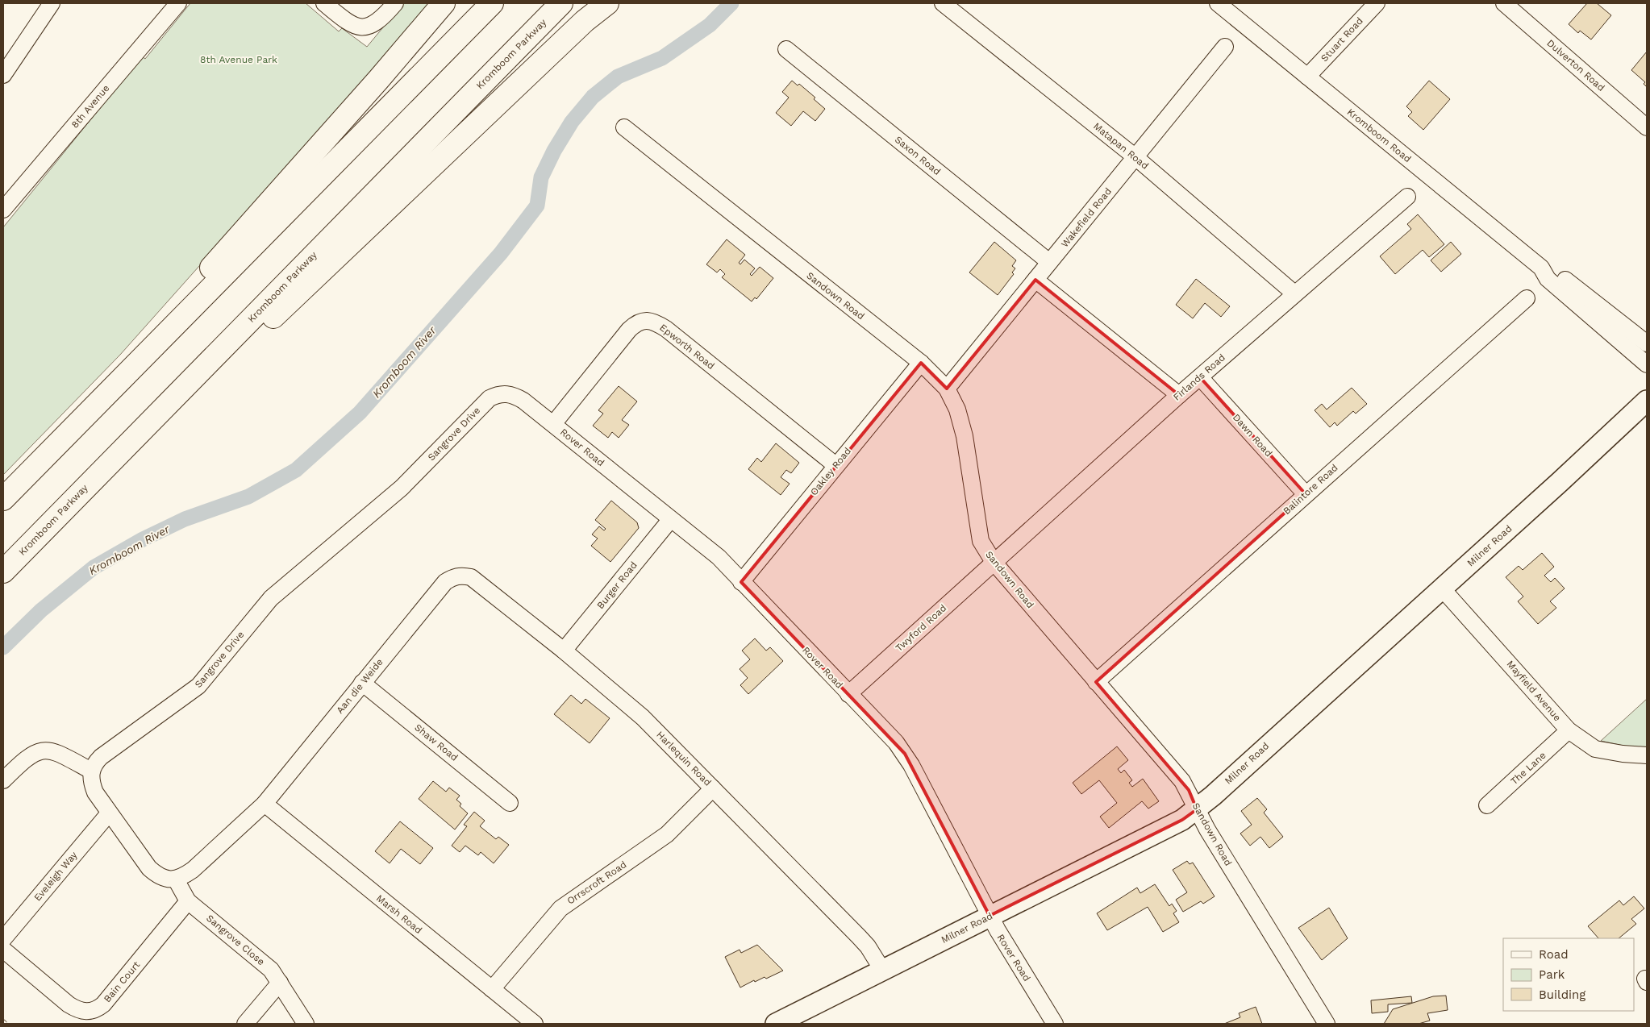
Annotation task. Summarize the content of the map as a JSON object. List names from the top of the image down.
{
  "streets": {
    "highway": ["Kromboom Parkway"],
    "main road": ["Milner Road"],
    "street": [
      "Stuart Road",
      "Dulverton Road",
      "8th Avenue",
      "Kromboom Road",
      "Matapan Road",
      "Saxon Road",
      "Wakefield Road",
      "Sandown Road",
      "Epworth Road",
      "Firlands Road",
      "Sangrove Drive",
      "Dawn Road",
      "Rover Road",
      "Oakley Road",
      "Balintore Road",
      "Burger Road",
      "Twyford Road",
      "Aan die Weide",
      "Mayfield Avenue",
      "Shaw Road",
      "Harlequin Road",
      "The Lane",
      "Eveleigh Way",
      "Orrscroft Road",
      "Marsh Road",
      "Sangrove Close",
      "Bain Court"
    ]
  },
  "crossings": [
    ["Stuart Road", "Kromboom Road"],
    ["Matapan Road", "Wakefield Road"],
    ["Matapan Road", "Firlands Road"],
    ["Saxon Road", "Wakefield Road"],
    ["Wakefield Road", "Sandown Road"],
    ["Sandown Road", "Firlands Road"],
    ["Sandown Road", "Oakley Road"],
    ["Sandown Road", "Balintore Road"],
    ["Sandown Road", "Milner Road"],
    ["Sandown Road", "Twyford Road"],
    ["Epworth Road", "Rover Road"],
    ["Epworth Road", "Oakley Road"],
    ["Firlands Road", "Dawn Road"],
    ["Firlands Road", "Twyford Road"],
    ["Sangrove Drive", "Rover Road"],
    ["Dawn Road", "Balintore Road"],
    ["Rover Road", "Oakley Road"],
    ["Rover Road", "Milner Road"],
    ["Rover Road", "Burger Road"],
    ["Rover Road", "Twyford Road"],
    ["Milner Road", "Mayfield Avenue"],
    ["Milner Road", "Harlequin Road"],
    ["Burger Road", "Harlequin Road"],
    ["Aan die Weide", "Shaw Road"],
    ["Aan die Weide", "Harlequin Road"],
    ["Aan die Weide", "Marsh Road"],
    ["Mayfield Avenue", "The Lane"],
    ["Harlequin Road", "Orrscroft Road"],
    ["Orrscroft Road", "Marsh Road"],
    ["Sangrove Close", "Bain Court"]
  ],
  "water": ["Kromboom River"],
  "parks": ["8th Avenue Park"],
  "legend": ["Road", "Park", "Building"]
}
